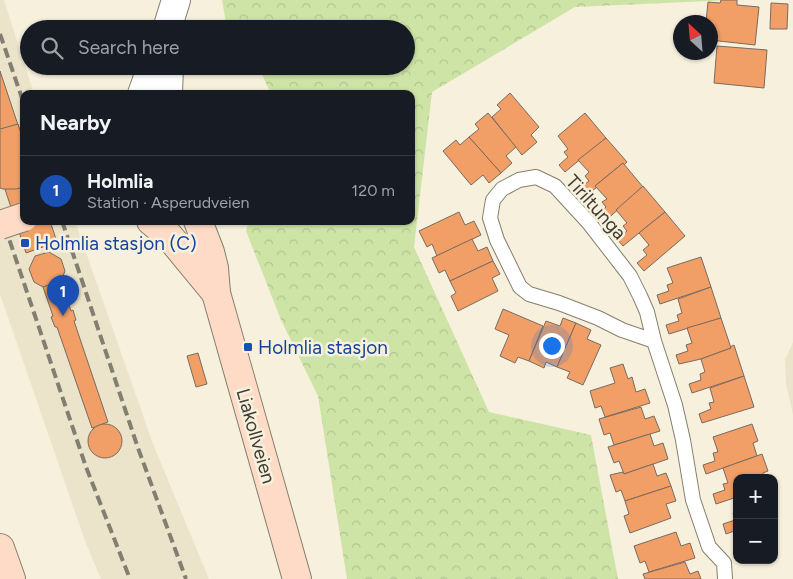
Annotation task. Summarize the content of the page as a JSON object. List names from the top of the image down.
{
  "streets": {
    "street": ["Liakollveien"],
    "lane": ["Tiriltunga"]
  },
  "places": {
    "transit": ["Holmlia stasjon (C)", "Holmlia stasjon"]
  },
  "north": "top left",
  "page": {
    "search": "Search here",
    "heading": "Nearby",
    "list": [
      {
        "mark": "1",
        "name": "Holmlia",
        "note": "Station · Asperudveien",
        "value": "120 m"
      }
    ],
    "pins": "1",
    "map_buttons": ["+", "−"]
  }
}
